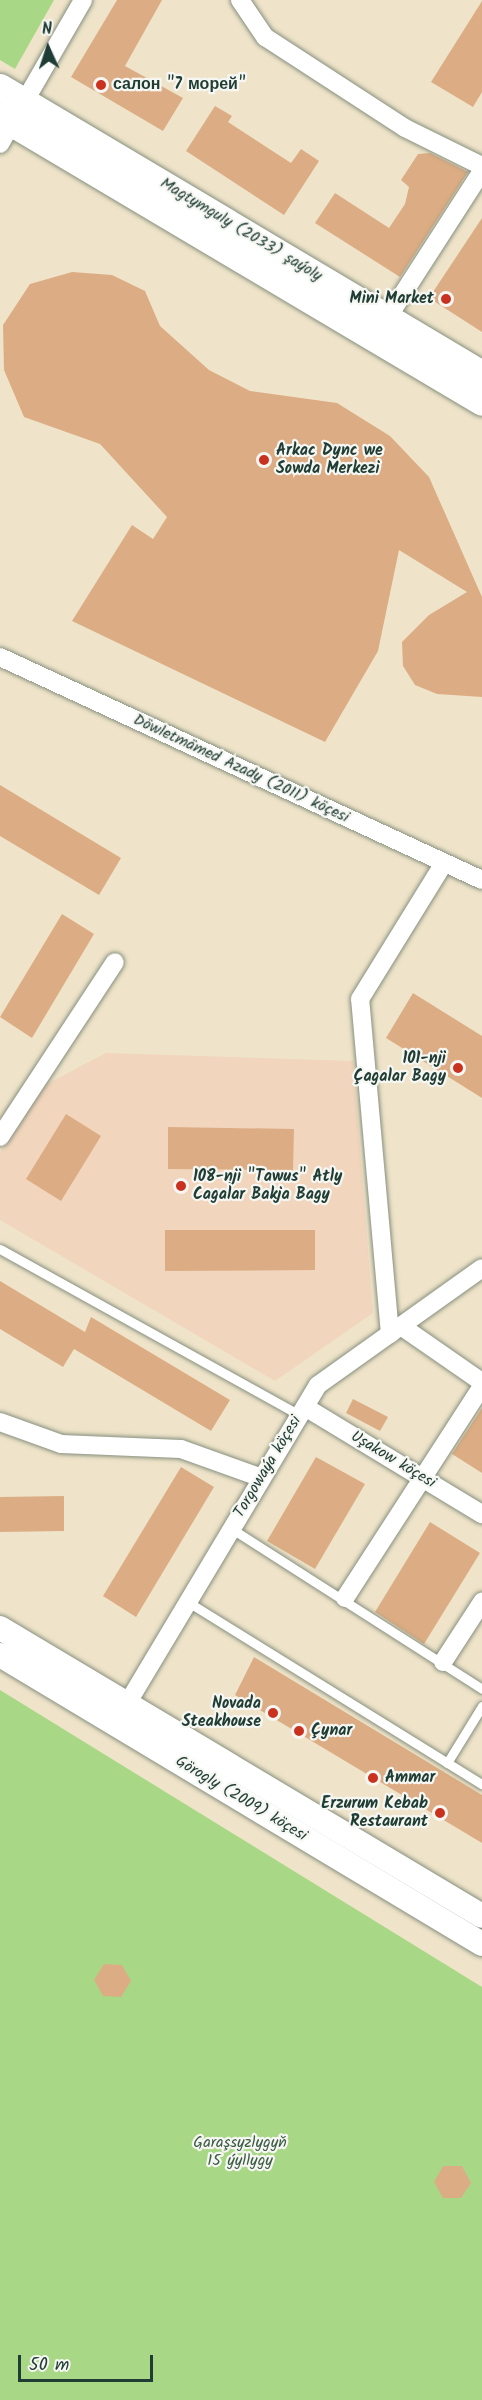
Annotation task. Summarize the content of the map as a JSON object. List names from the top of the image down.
{
  "streets": {
    "main road": ["Magtymguly (2033) şaýoly"],
    "street": [
      "Döwletmämed Azady (2011) köçesi",
      "Uşakow köçesi",
      "Torgowaýa köçesi",
      "Görogly (2009) köçesi"
    ]
  },
  "crossings": [
    ["Uşakow köçesi", "Torgowaýa köçesi"],
    ["Torgowaýa köçesi", "Görogly (2009) köçesi"]
  ],
  "parks": ["Garaşsyzlygyň 15 ýyllygy"],
  "places": [
    "салон \"7 морей\"",
    "Mini Market",
    "Arkac Dync we Sowda Merkezi",
    "101-nji Çagalar Bagy",
    "108-nji \"Tawus\" Atly Cagalar Bakja Bagy",
    "Novada Steakhouse",
    "Çynar",
    "Ammar",
    "Erzurum Kebab Restaurant"
  ],
  "scale_bar": "50 m",
  "north": "top"
}
